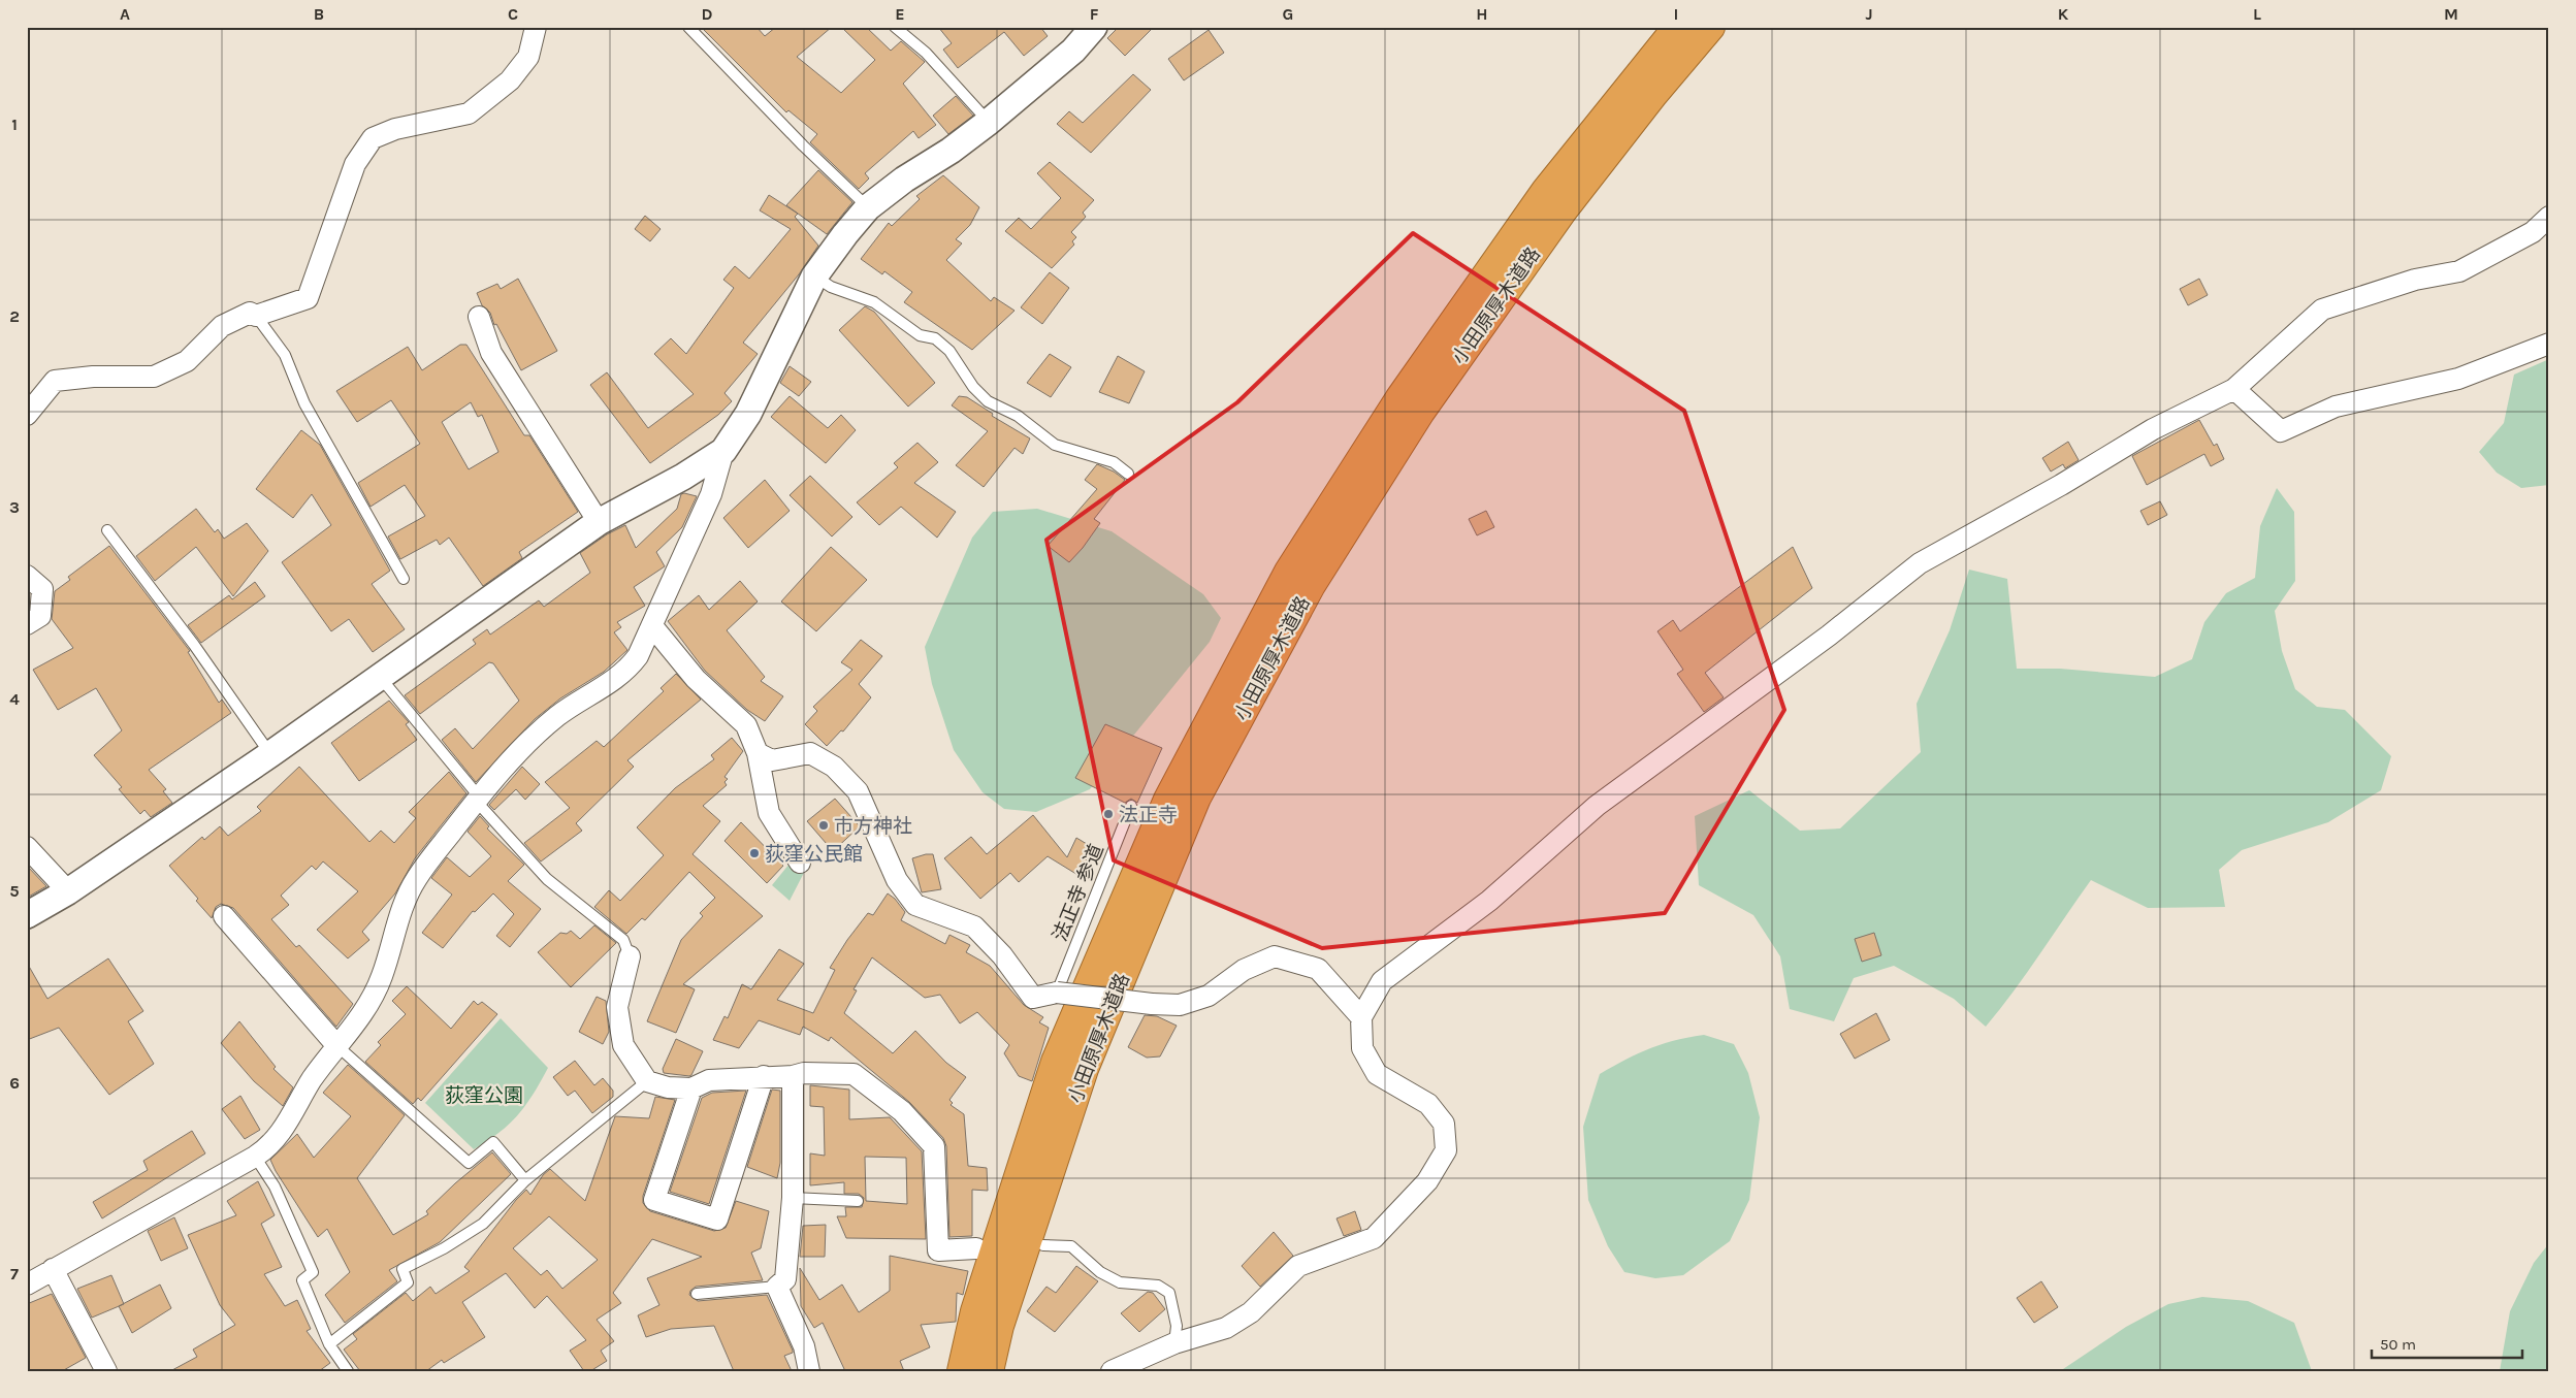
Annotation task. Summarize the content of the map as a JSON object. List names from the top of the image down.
{
  "streets": {
    "highway": ["小田原厚木道路"],
    "lane": ["法正寺 参道"]
  },
  "parks": ["荻窪公園"],
  "places": ["法正寺", "市方神社", "荻窪公民館"],
  "scale_bar": "50 m",
  "grid": {
    "columns": [
      "A",
      "B",
      "C",
      "D",
      "E",
      "F",
      "G",
      "H",
      "I",
      "J",
      "K",
      "L",
      "M"
    ],
    "rows": [
      "1",
      "2",
      "3",
      "4",
      "5",
      "6",
      "7"
    ]
  }
}
